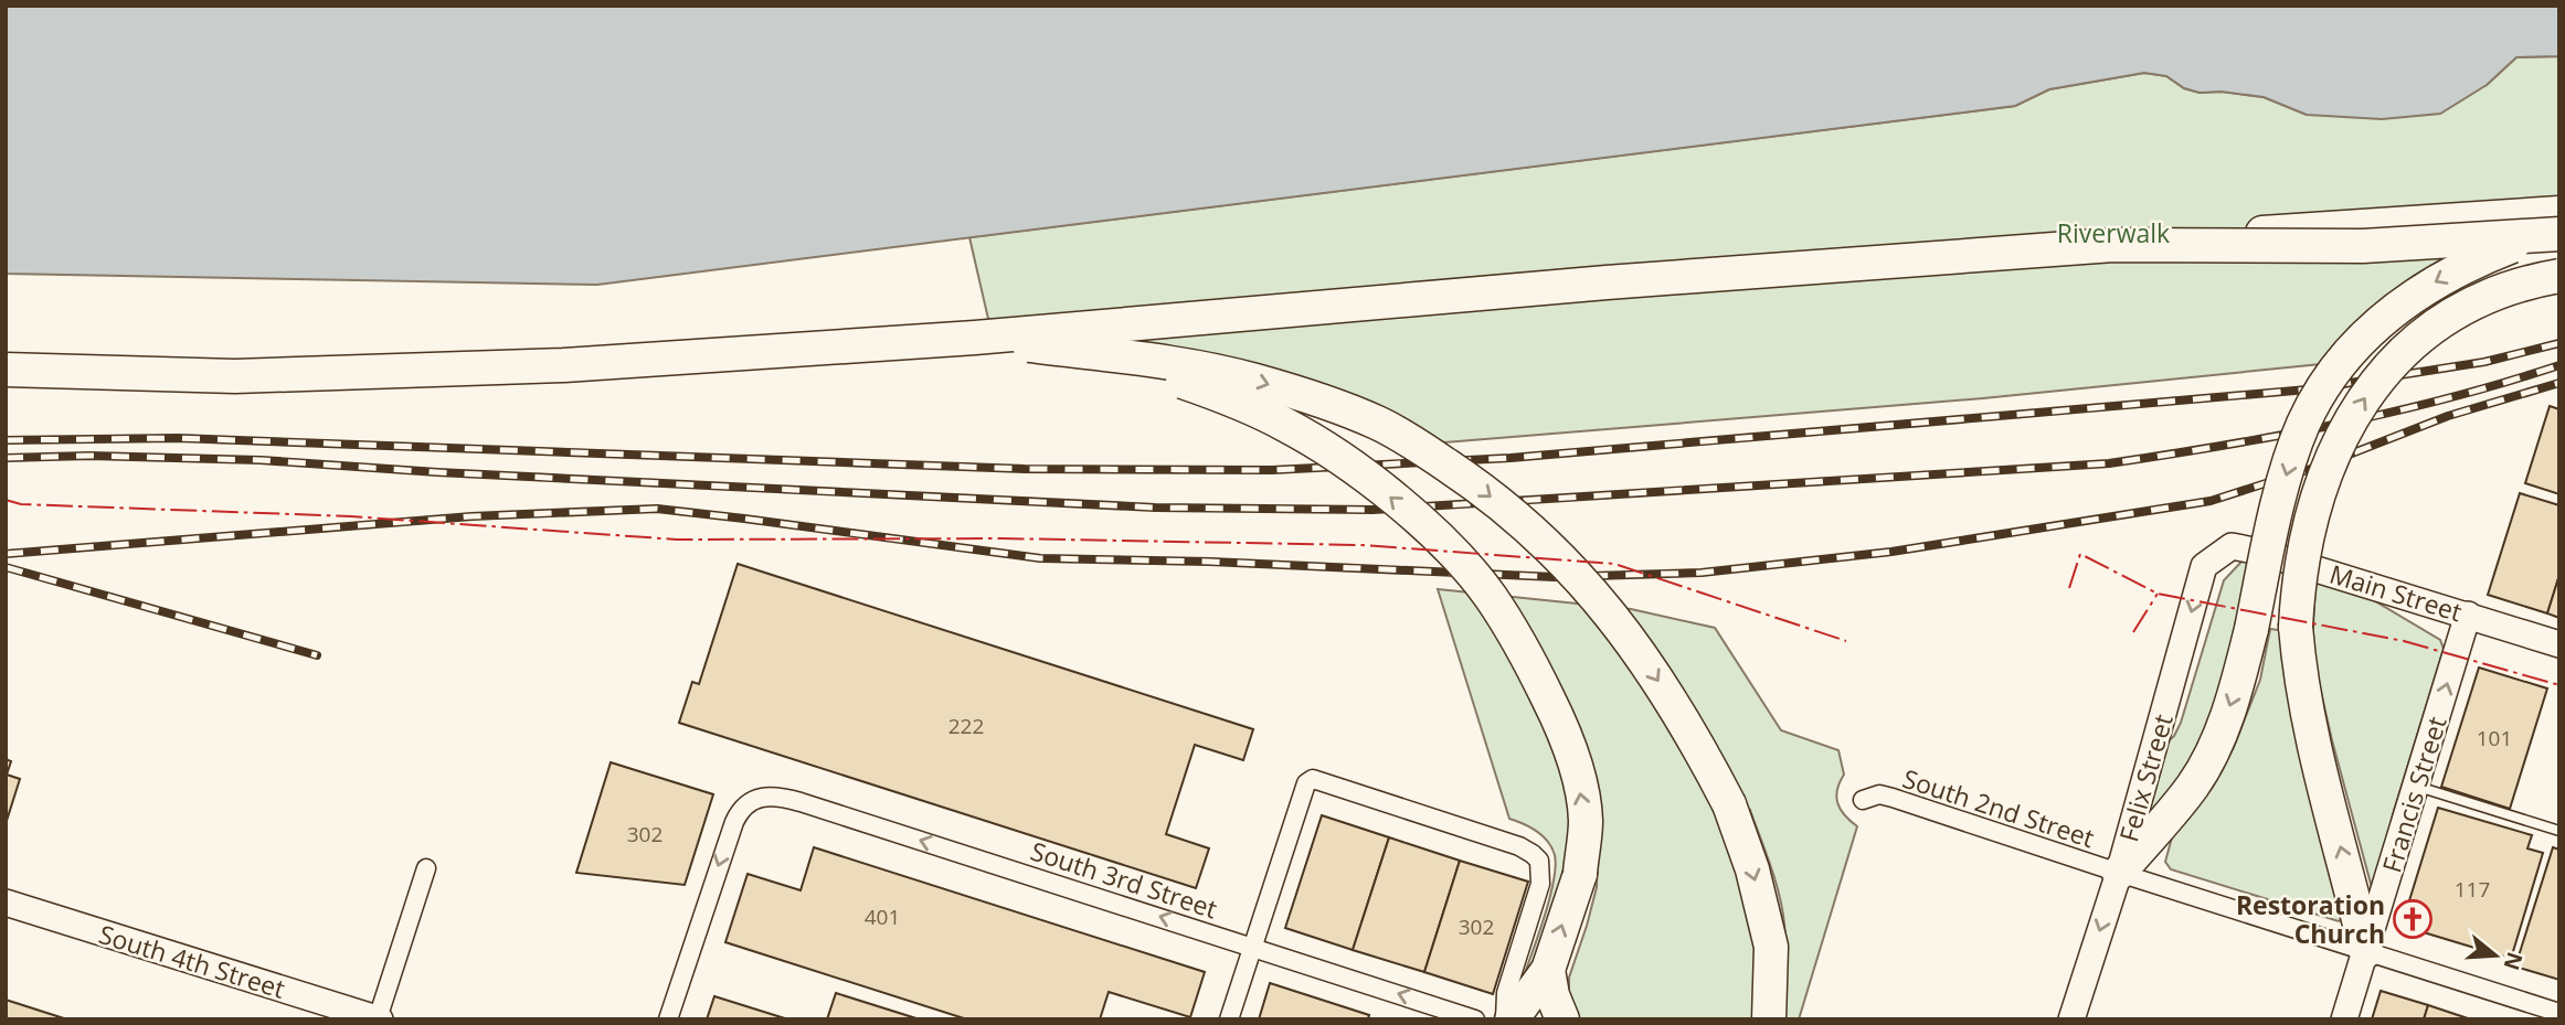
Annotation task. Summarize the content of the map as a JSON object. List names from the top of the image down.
{
  "streets": {
    "main road": [
      "Main Street",
      "Felix Street",
      "Francis Street",
      "South 4th Street"
    ],
    "street": ["South 2nd Street", "South 3rd Street"]
  },
  "crossings": [
    ["Main Street", "Felix Street"],
    ["Main Street", "Francis Street"],
    ["Felix Street", "South 2nd Street"],
    ["Francis Street", "South 2nd Street"]
  ],
  "one_way": ["Felix Street", "Francis Street", "South 3rd Street"],
  "parks": ["Riverwalk"],
  "places": {
    "church": ["Restoration Church"]
  },
  "house_numbers": [
    "222",
    "101",
    "302",
    "117",
    "401",
    "302"
  ],
  "north": "right"
}
